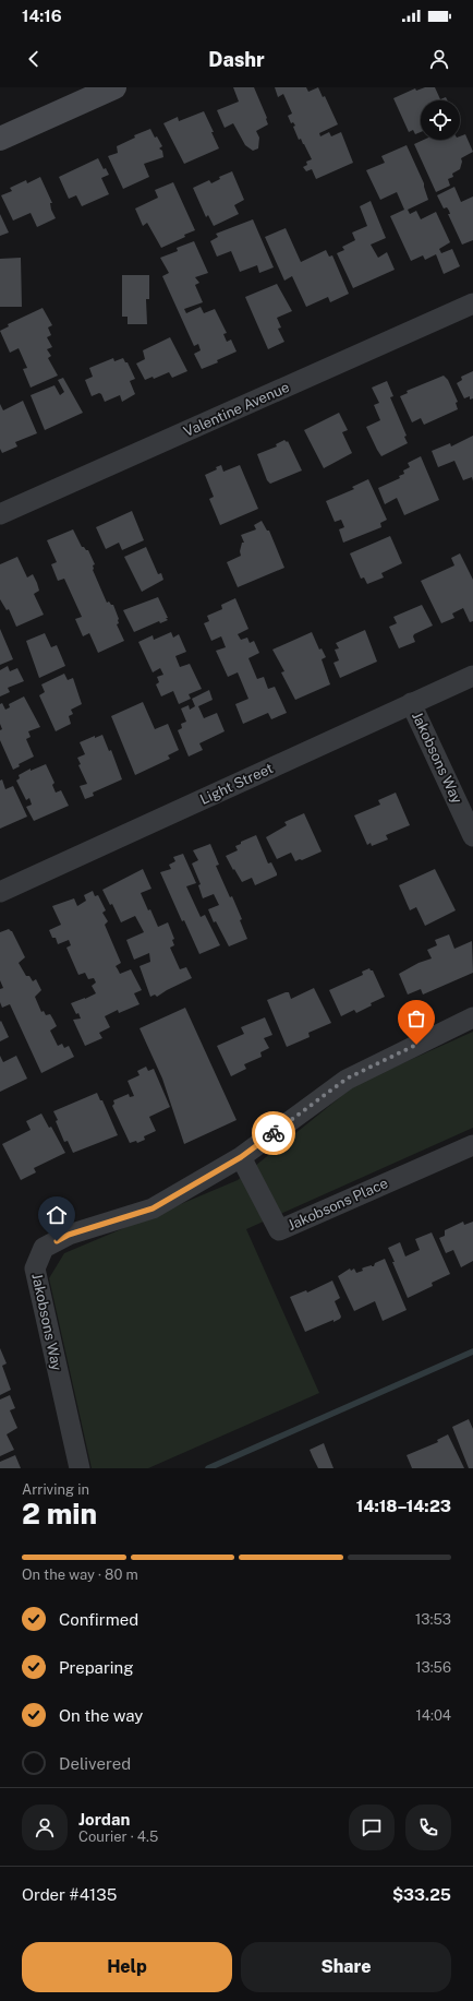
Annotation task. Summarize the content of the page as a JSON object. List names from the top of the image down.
{
  "streets": {
    "street": [
      "Valentine Avenue",
      "Jakobsons Way",
      "Light Street",
      "Jakobsons Place"
    ]
  },
  "crossings": [
    ["Jakobsons Way", "Light Street"],
    ["Jakobsons Way", "Jakobsons Place"]
  ],
  "page": {
    "status": "14:16",
    "header": "Dashr",
    "heading": ["2 min", "Arriving in", "14:18–14:23"],
    "panel": [
      "Jordan",
      "Courier · 4.5",
      "Order #4135",
      "$33.25"
    ],
    "bar": "On the way · 80 m",
    "list": [
      ["Confirmed", "13:53"],
      ["Preparing", "13:56"],
      ["On the way", "14:04"],
      "Delivered"
    ],
    "buttons": ["Help", "Share"]
  }
}
